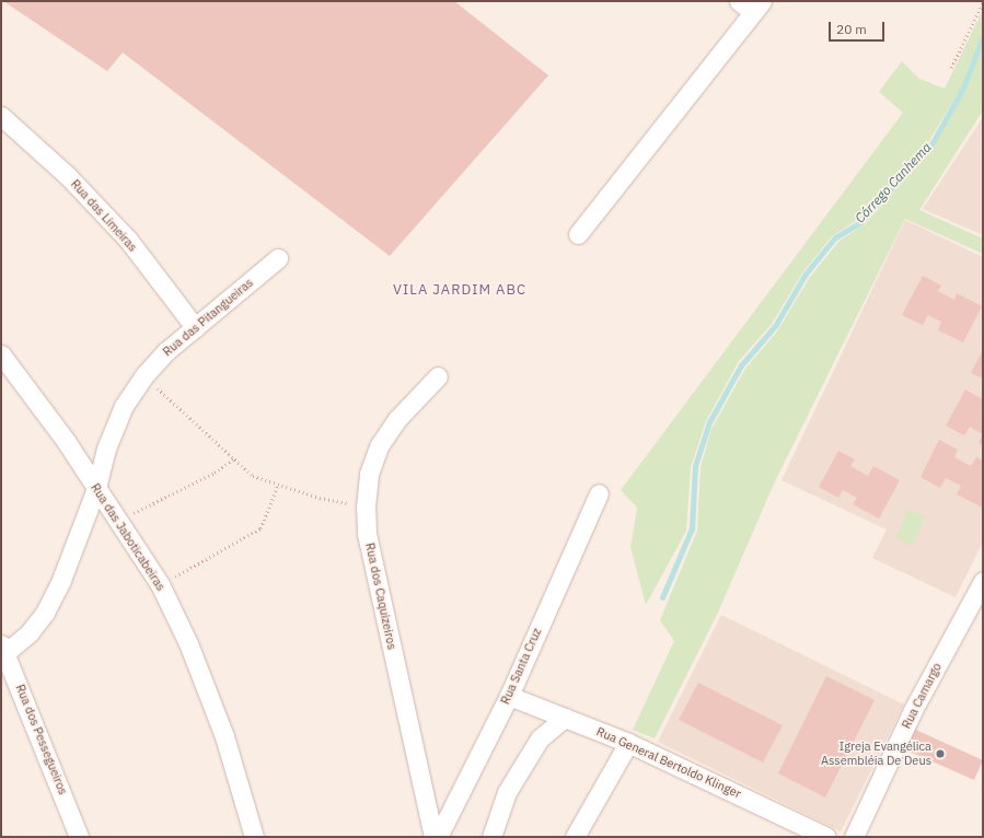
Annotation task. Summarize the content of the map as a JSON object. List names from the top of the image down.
{
  "streets": {
    "street": [
      "Rua das Limeiras",
      "Rua das Pitangueiras",
      "Rua das Jaboticabeiras",
      "Rua dos Caquizeiros",
      "Rua Santa Cruz",
      "Rua Camargo",
      "Rua dos Pessegueiros",
      "Rua General Bertoldo Klinger"
    ]
  },
  "crossings": [
    ["Rua das Limeiras", "Rua das Pitangueiras"],
    ["Rua das Pitangueiras", "Rua das Jaboticabeiras"],
    ["Rua das Pitangueiras", "Rua dos Pessegueiros"],
    ["Rua Santa Cruz", "Rua General Bertoldo Klinger"]
  ],
  "districts": ["VILA JARDIM ABC"],
  "water": ["Córrego Canhema"],
  "places": ["Igreja Evangélica Assembléia De Deus"],
  "scale_bar": "20 m"
}
